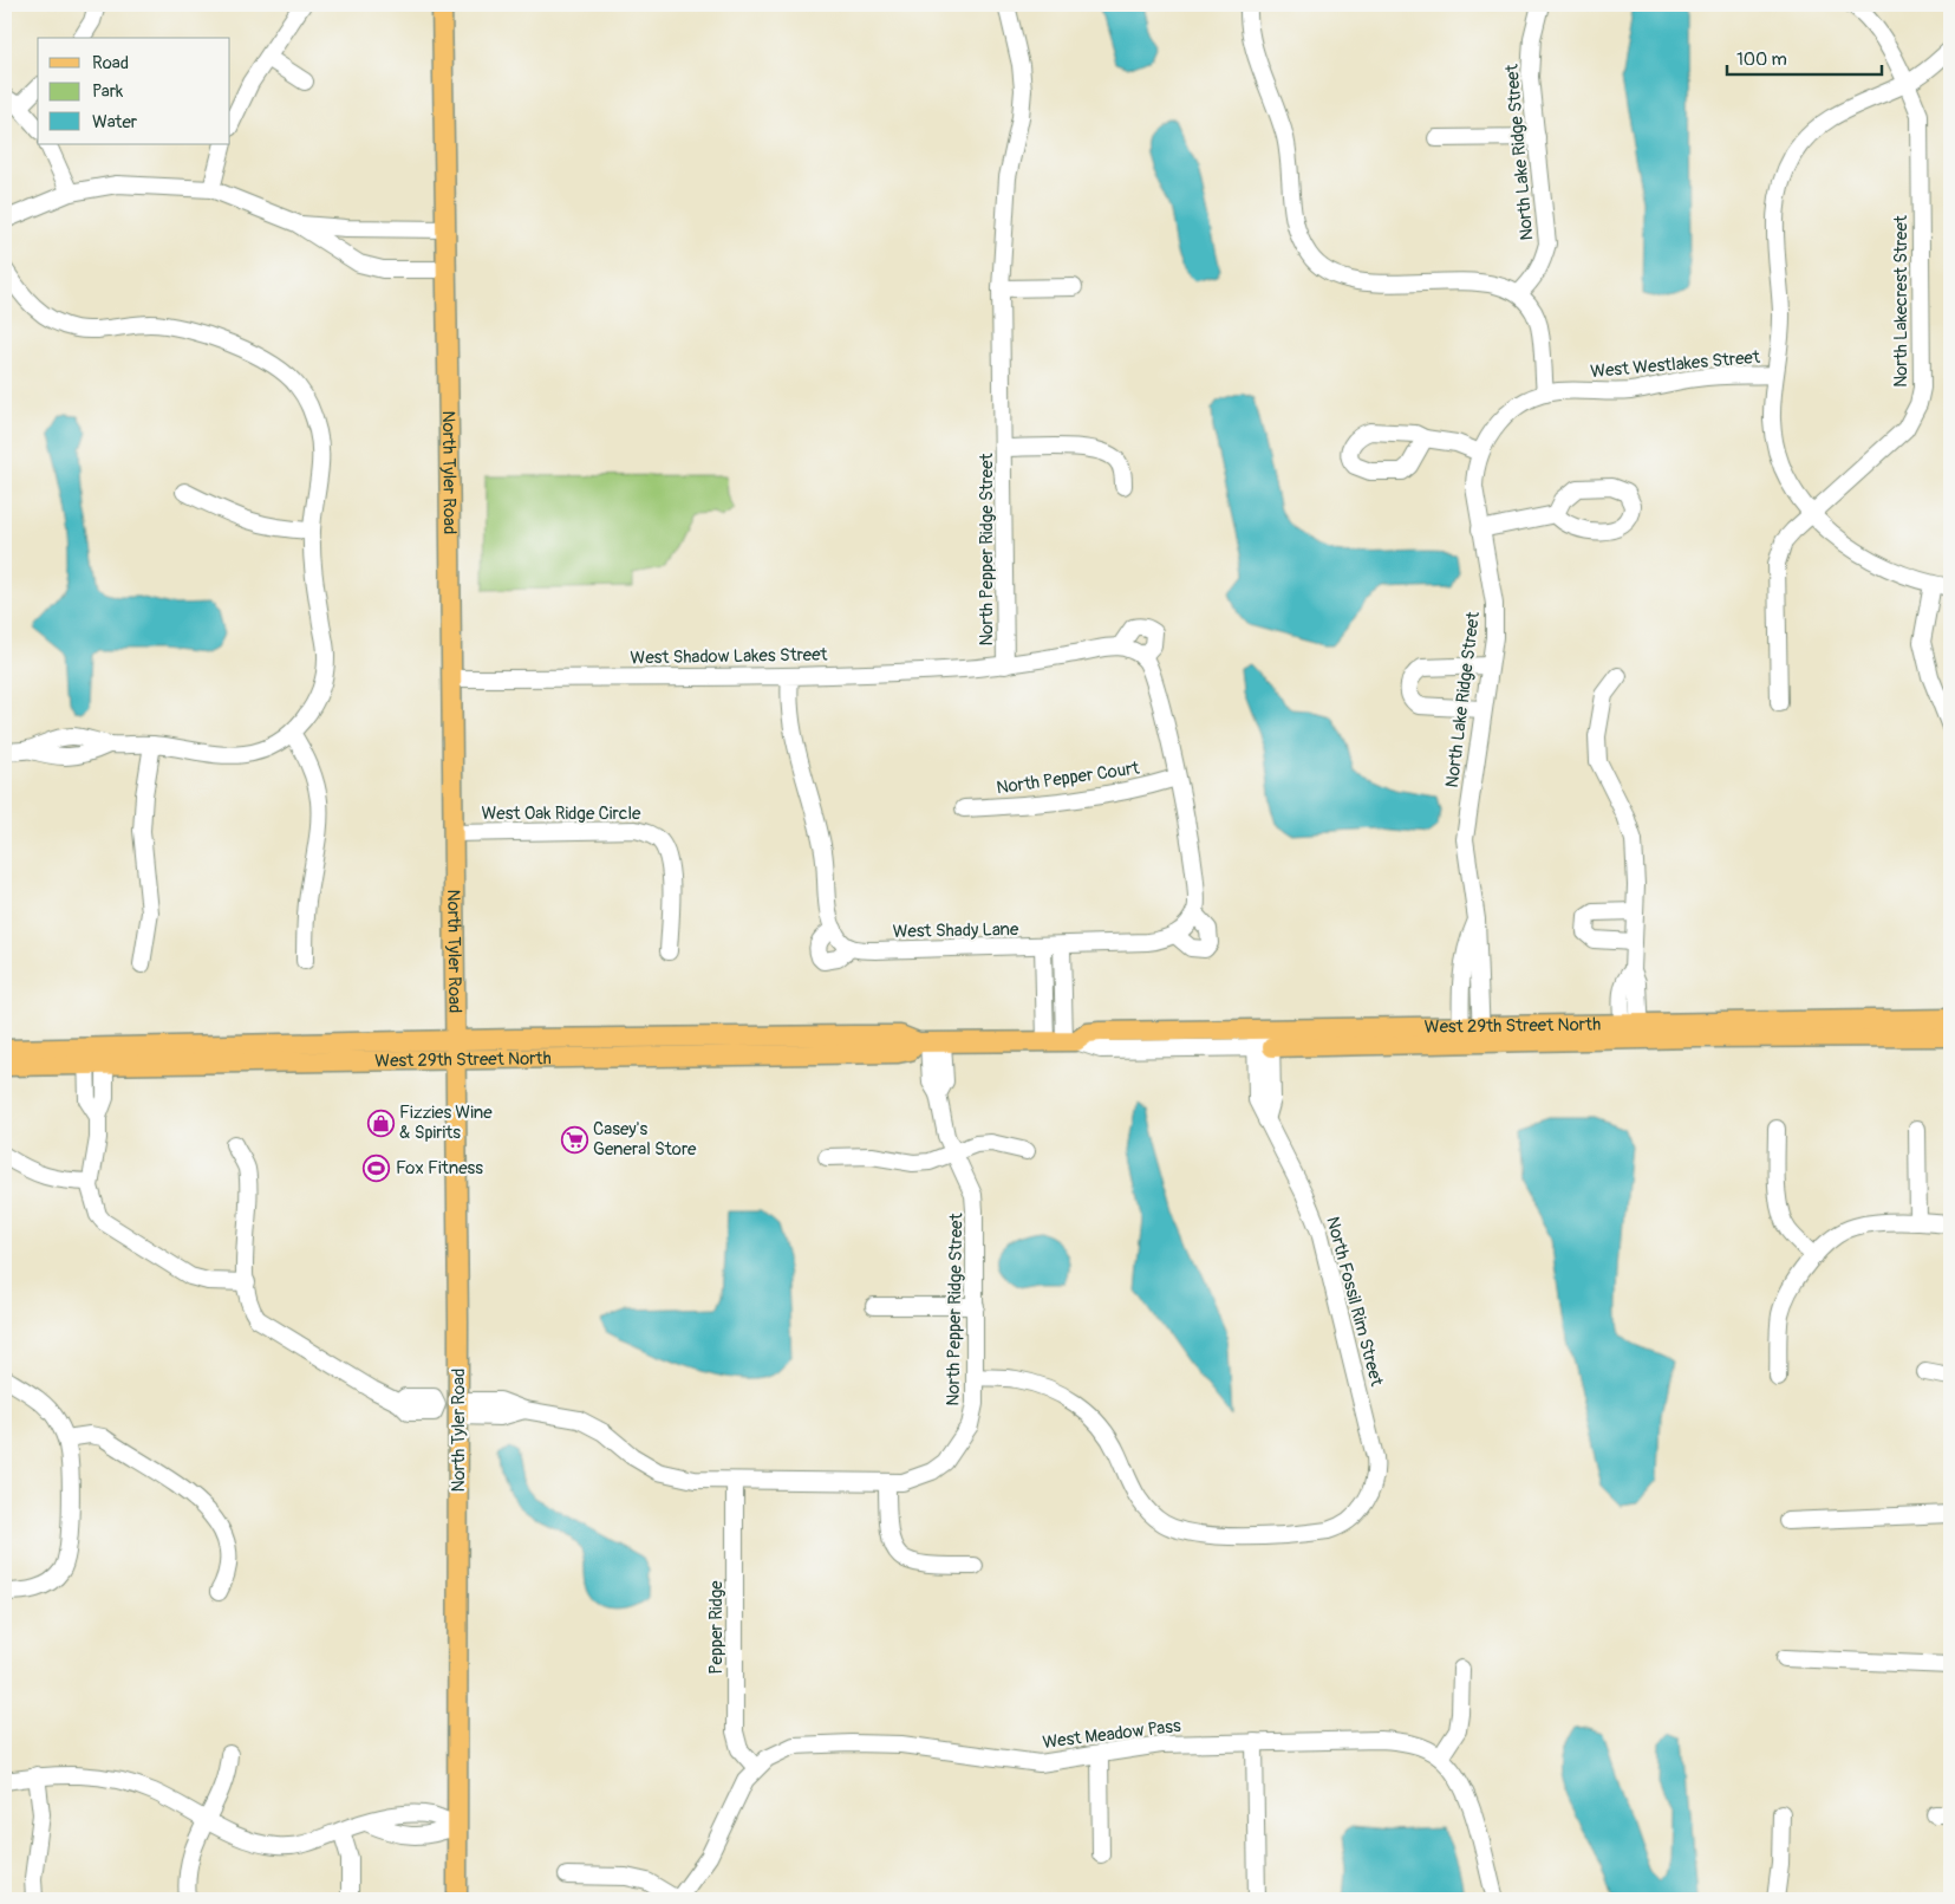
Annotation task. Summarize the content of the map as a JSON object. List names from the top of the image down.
{
  "streets": {
    "main road": ["North Tyler Road", "West 29th Street North"],
    "street": [
      "North Lake Ridge Street",
      "North Lakecrest Street",
      "West Westlakes Street",
      "North Pepper Ridge Street",
      "West Shadow Lakes Street",
      "North Pepper Court",
      "West Oak Ridge Circle",
      "West Shady Lane",
      "North Fossil Rim Street",
      "Pepper Ridge",
      "West Meadow Pass"
    ]
  },
  "crossings": [
    ["North Lake Ridge Street", "West Westlakes Street"],
    ["North Lake Ridge Street", "West 29th Street North"],
    ["North Tyler Road", "North Pepper Ridge Street"],
    ["North Tyler Road", "West Shadow Lakes Street"],
    ["North Tyler Road", "West Oak Ridge Circle"],
    ["North Tyler Road", "West 29th Street North"],
    ["North Pepper Ridge Street", "West Shadow Lakes Street"],
    ["North Pepper Ridge Street", "West 29th Street North"],
    ["North Pepper Ridge Street", "North Fossil Rim Street"],
    ["North Pepper Ridge Street", "Pepper Ridge"],
    ["West 29th Street North", "North Fossil Rim Street"],
    ["Pepper Ridge", "West Meadow Pass"]
  ],
  "places": {
    "shop": ["Fizzies Wine & Spirits"],
    "supermarket": ["Casey's General Store"],
    "sports": ["Fox Fitness"]
  },
  "legend": ["Road", "Park", "Water"],
  "scale_bar": "100 m"
}
